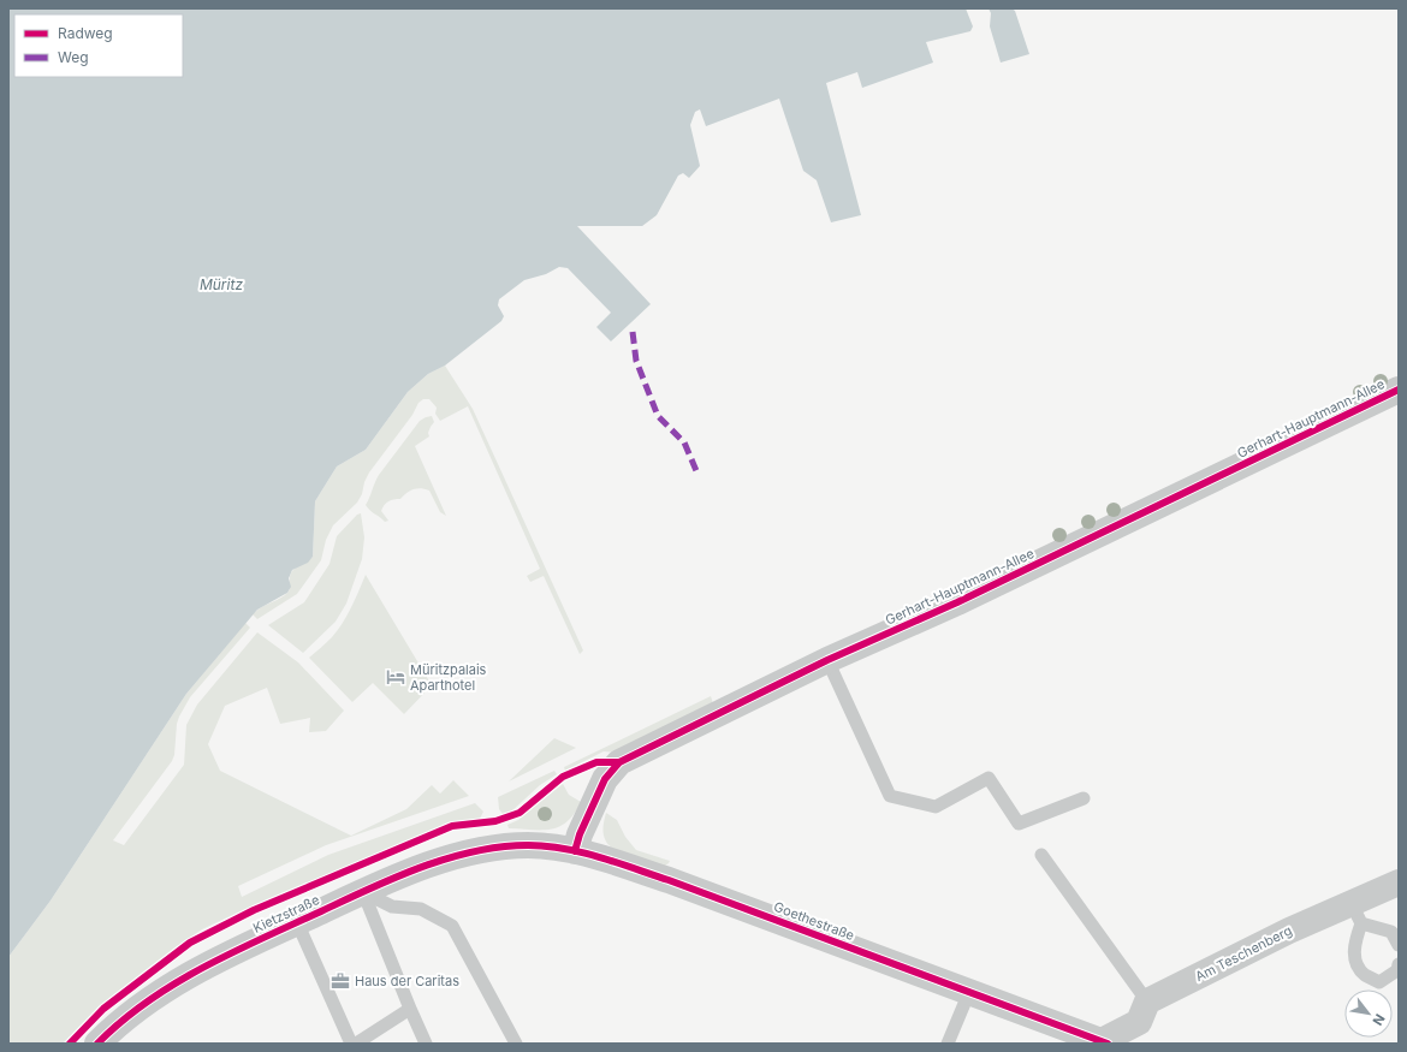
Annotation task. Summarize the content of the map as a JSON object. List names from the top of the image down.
{
  "streets": {
    "street": [
      "Gerhart-Hauptmann-Allee",
      "Kietzstraße",
      "Goethestraße",
      "Am Teschenberg"
    ]
  },
  "crossings": [
    ["Gerhart-Hauptmann-Allee", "Goethestraße"],
    ["Kietzstraße", "Goethestraße"]
  ],
  "water": ["Müritz"],
  "places": {
    "hotel": ["Müritzpalais Aparthotel"],
    "office": ["Haus der Caritas"]
  },
  "legend": ["Radweg", "Weg"],
  "north": "bottom right"
}
